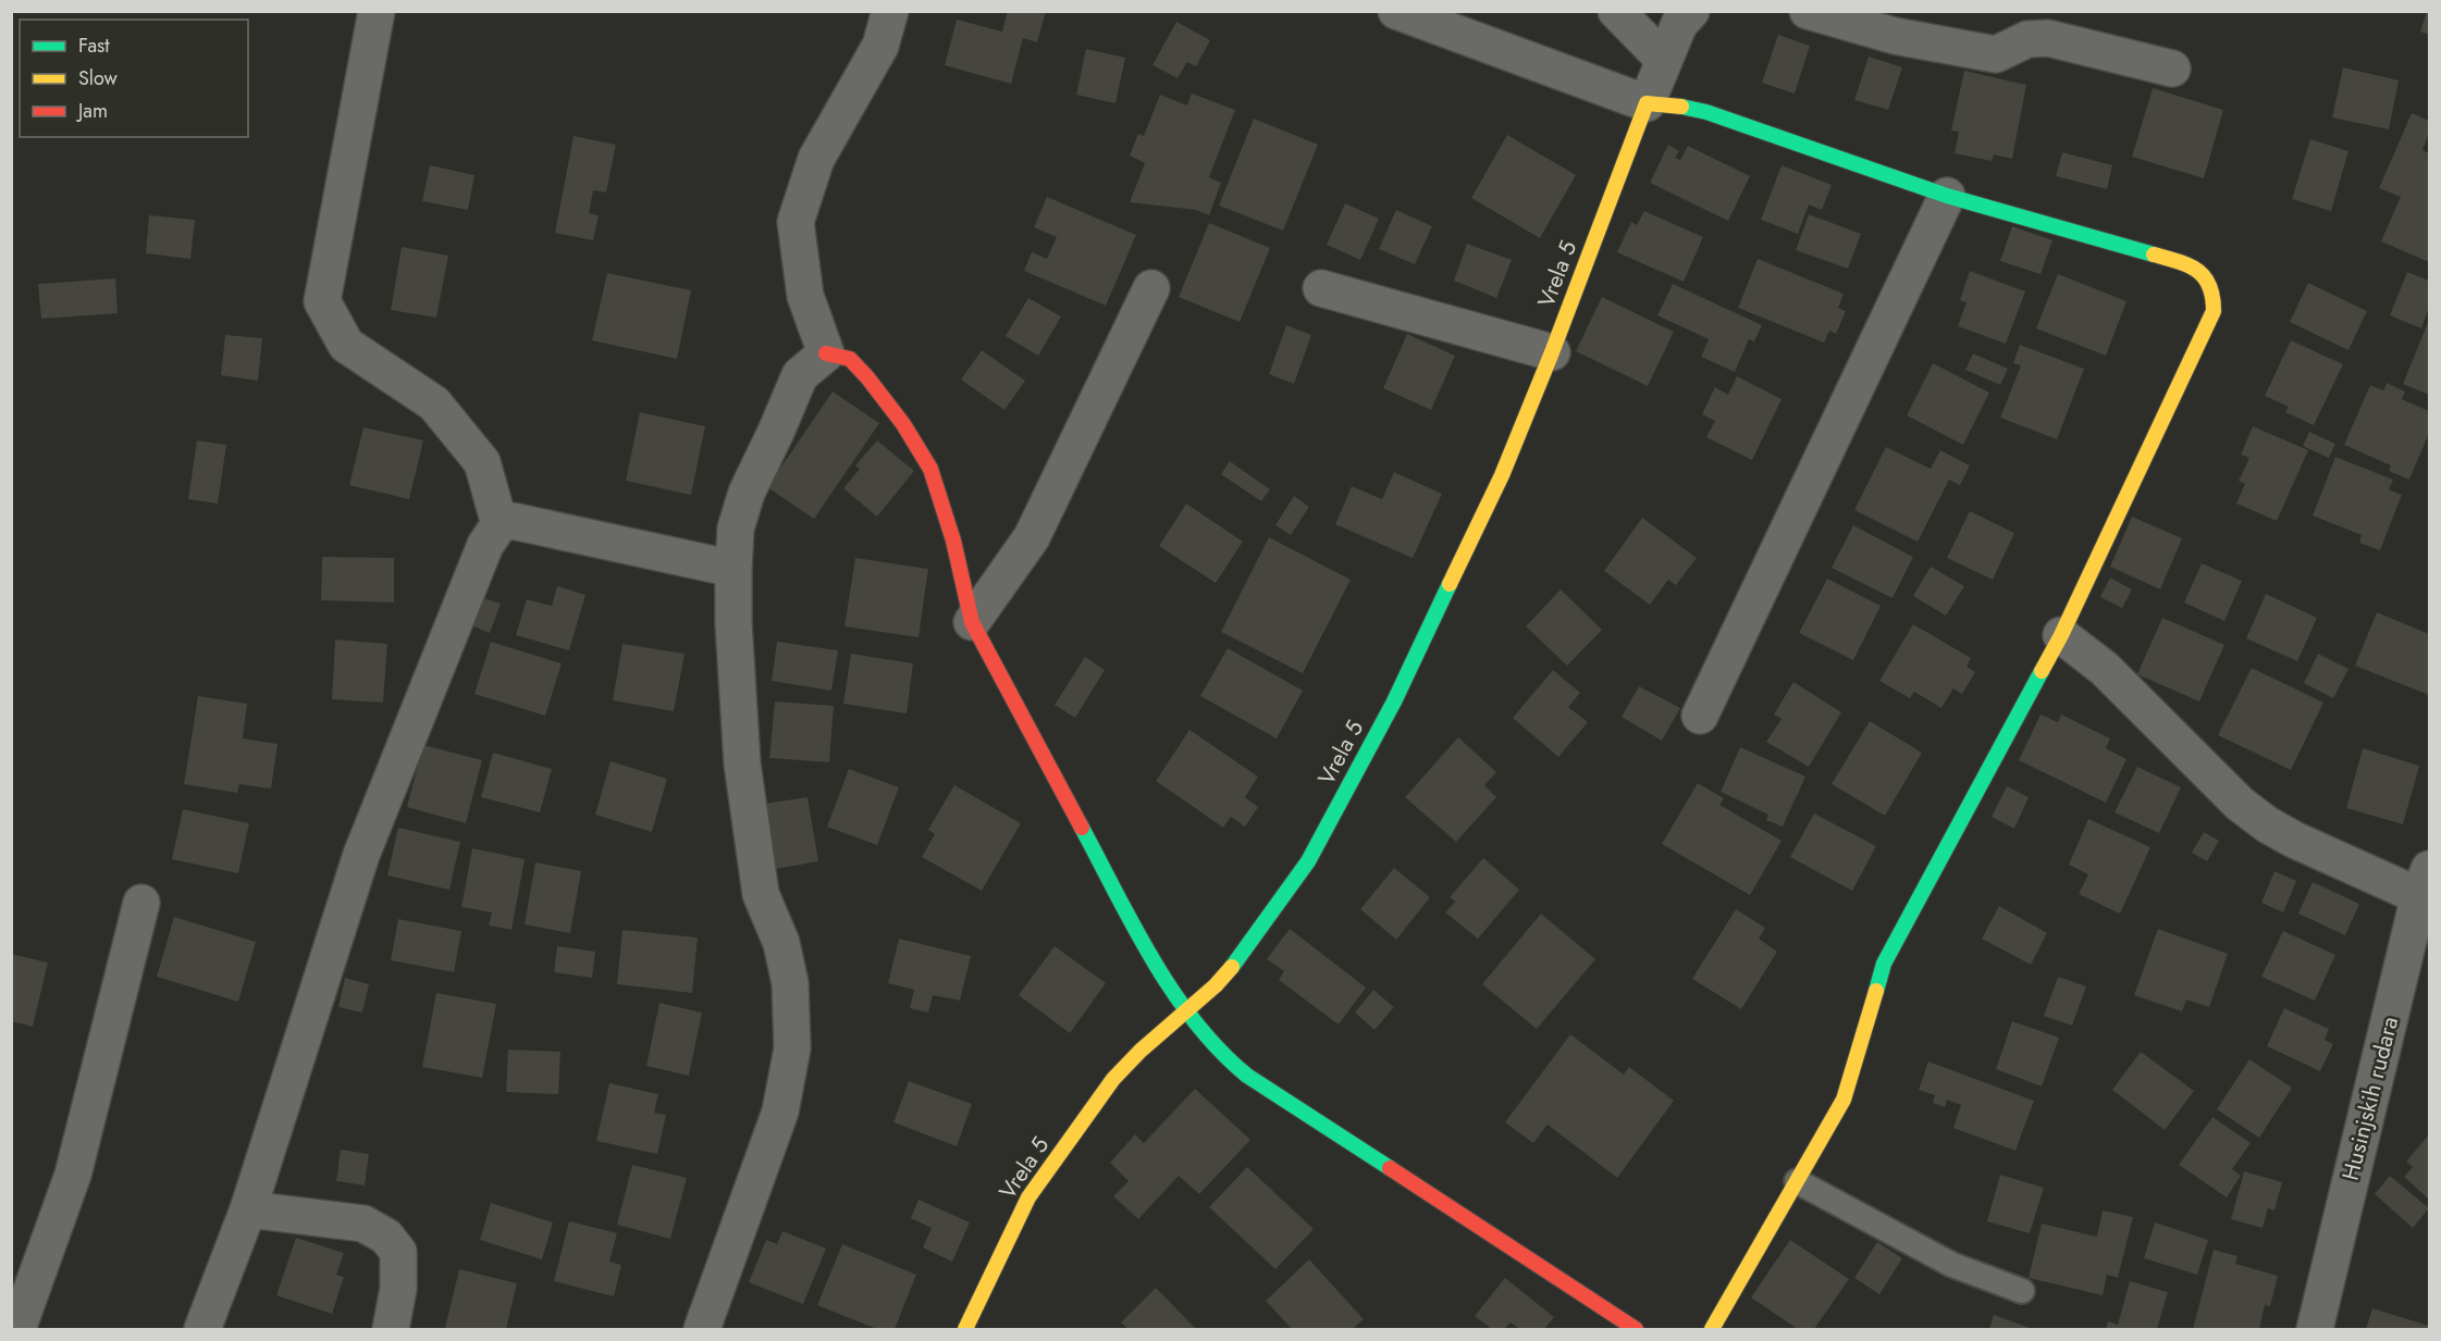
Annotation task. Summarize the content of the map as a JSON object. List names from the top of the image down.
{
  "streets": {
    "street": ["Vrela 5", "Husinjskih rudara"]
  },
  "legend": ["Fast", "Slow", "Jam"]
}
